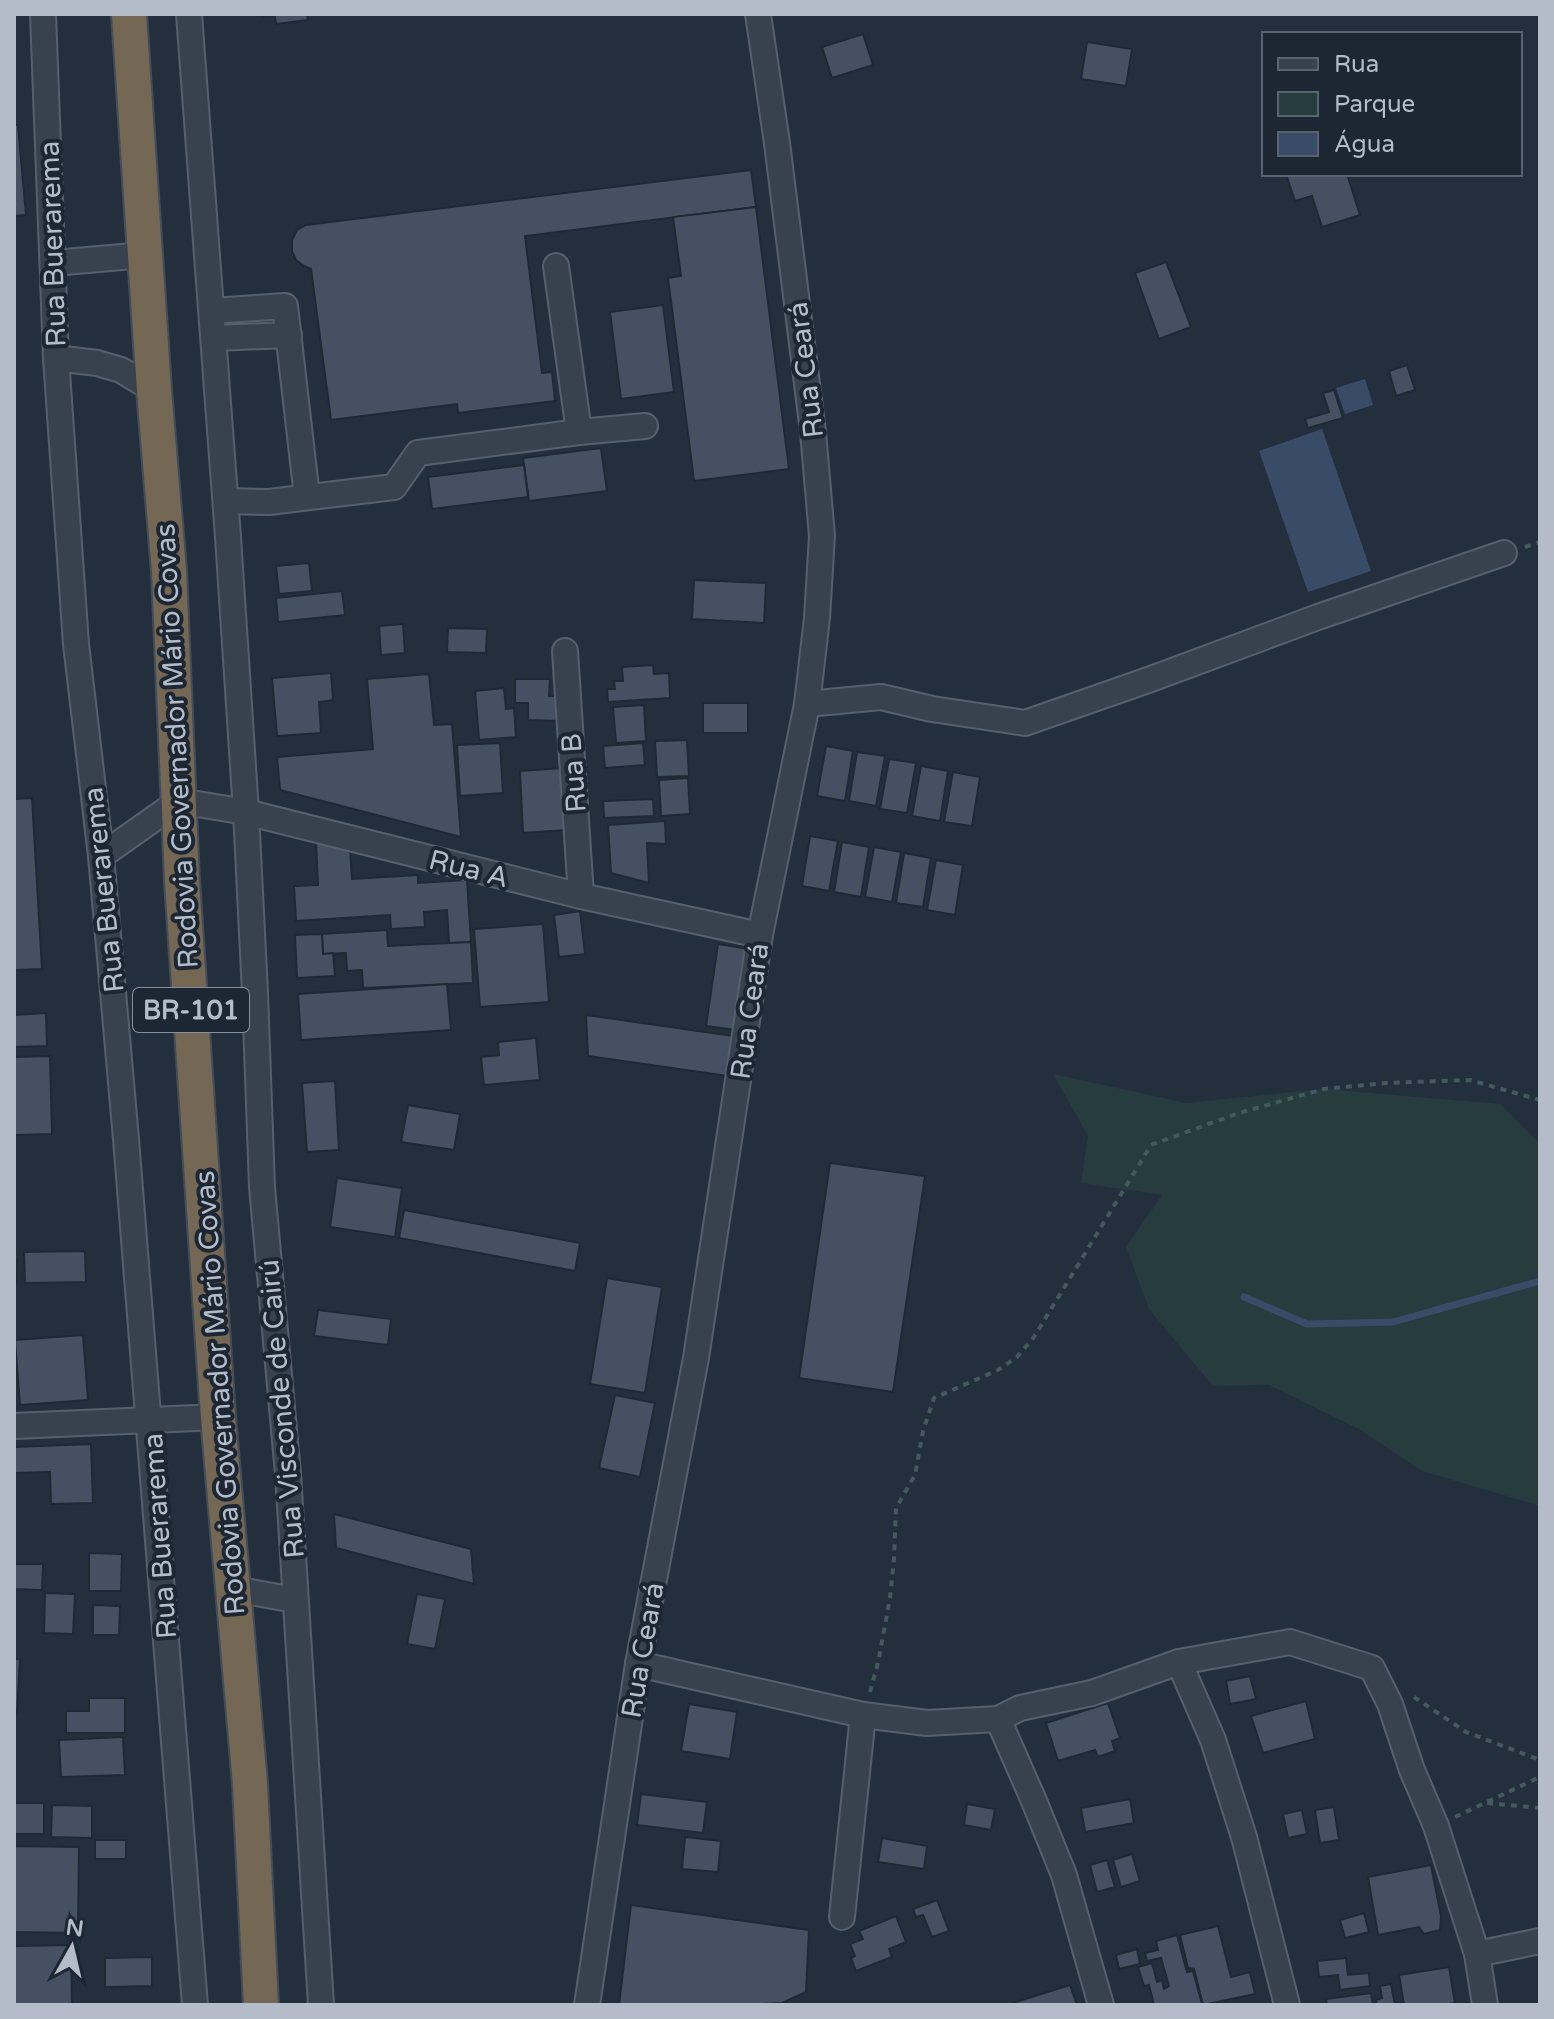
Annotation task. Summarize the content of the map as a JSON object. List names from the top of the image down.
{
  "streets": {
    "highway": ["Rodovia Governador Mário Covas", "BR-101"],
    "street": [
      "Rua Buerarema",
      "Rua Ceará",
      "Rua B",
      "Rua A",
      "Rua Visconde de Cairú"
    ]
  },
  "crossings": [
    ["Rua Ceará", "Rua A"],
    ["Rodovia Governador Mário Covas", "Rua A"],
    ["Rua B", "Rua A"],
    ["Rua A", "Rua Visconde de Cairú"]
  ],
  "legend": ["Rua", "Parque", "Água"],
  "north": "top"
}
